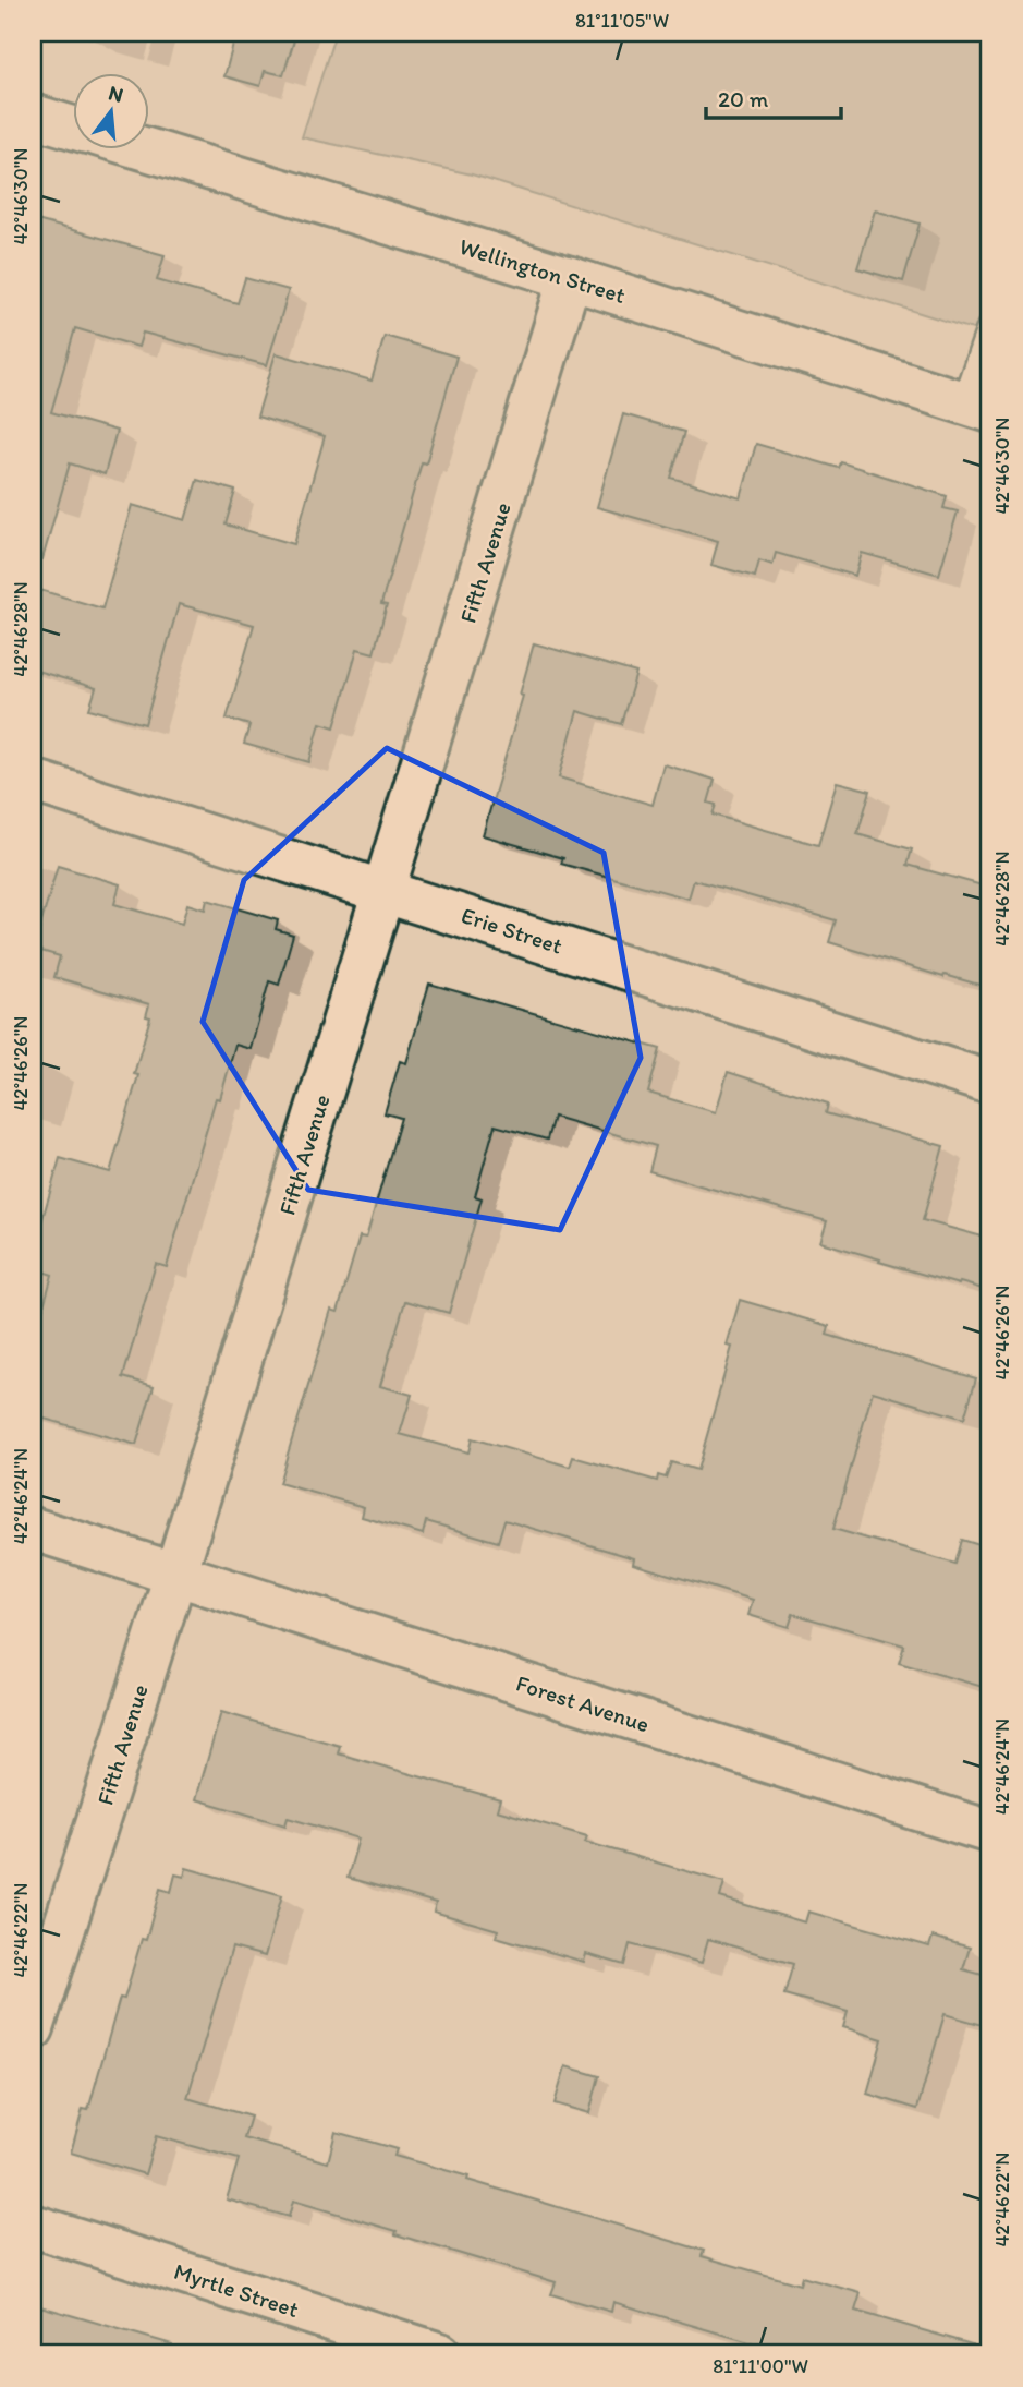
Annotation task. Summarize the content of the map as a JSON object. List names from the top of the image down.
{
  "streets": {
    "street": [
      "Wellington Street",
      "Fifth Avenue",
      "Erie Street",
      "Forest Avenue",
      "Myrtle Street"
    ]
  },
  "crossings": [
    ["Wellington Street", "Fifth Avenue"],
    ["Fifth Avenue", "Erie Street"],
    ["Fifth Avenue", "Forest Avenue"]
  ],
  "scale_bar": "20 m",
  "north": "top",
  "coordinates": [
    "81°11'05\"W",
    "42°46'30\"N",
    "42°46'28\"N",
    "42°46'26\"N",
    "42°46'24\"N",
    "42°46'22\"N",
    "81°11'00\"W"
  ]
}
